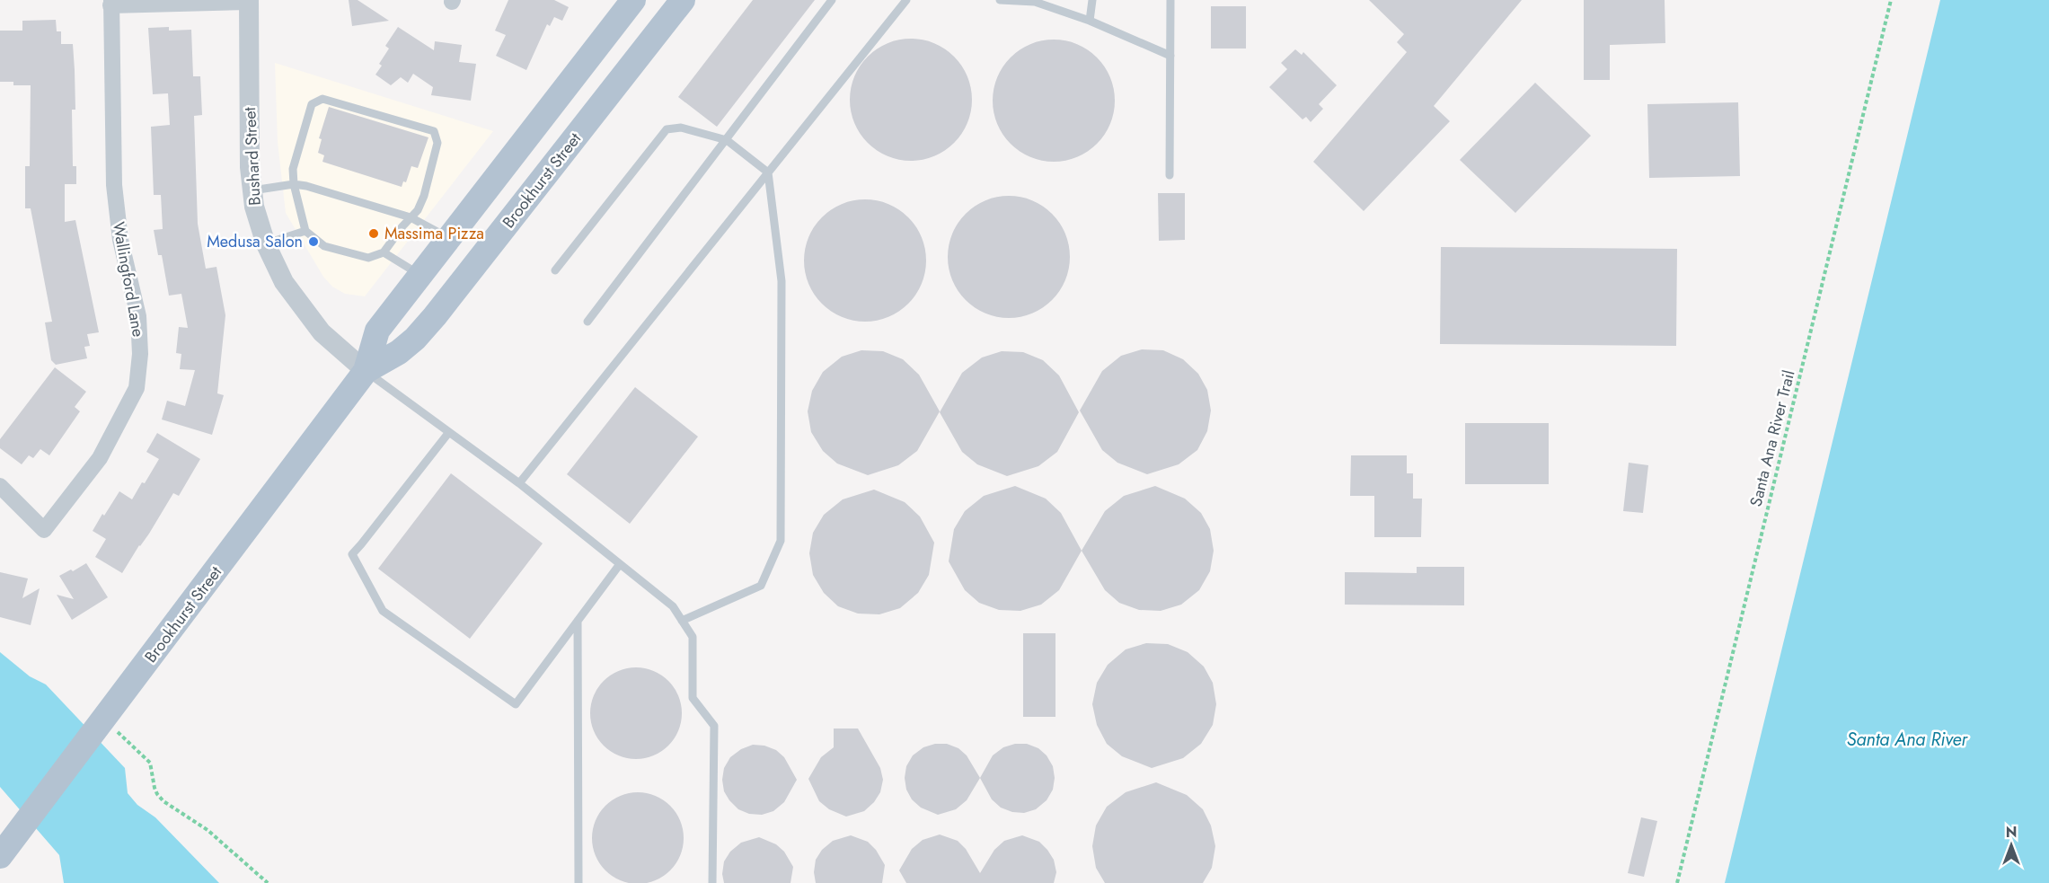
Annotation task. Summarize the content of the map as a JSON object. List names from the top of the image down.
{
  "streets": {
    "main road": ["Brookhurst Street"],
    "street": ["Bushard Street", "Wallingford Lane"],
    "path": ["Santa Ana River Trail"]
  },
  "crossings": [
    ["Bushard Street", "Brookhurst Street"]
  ],
  "water": ["Santa Ana River"],
  "places": ["Massima Pizza", "Medusa Salon"],
  "north": "top"
}
